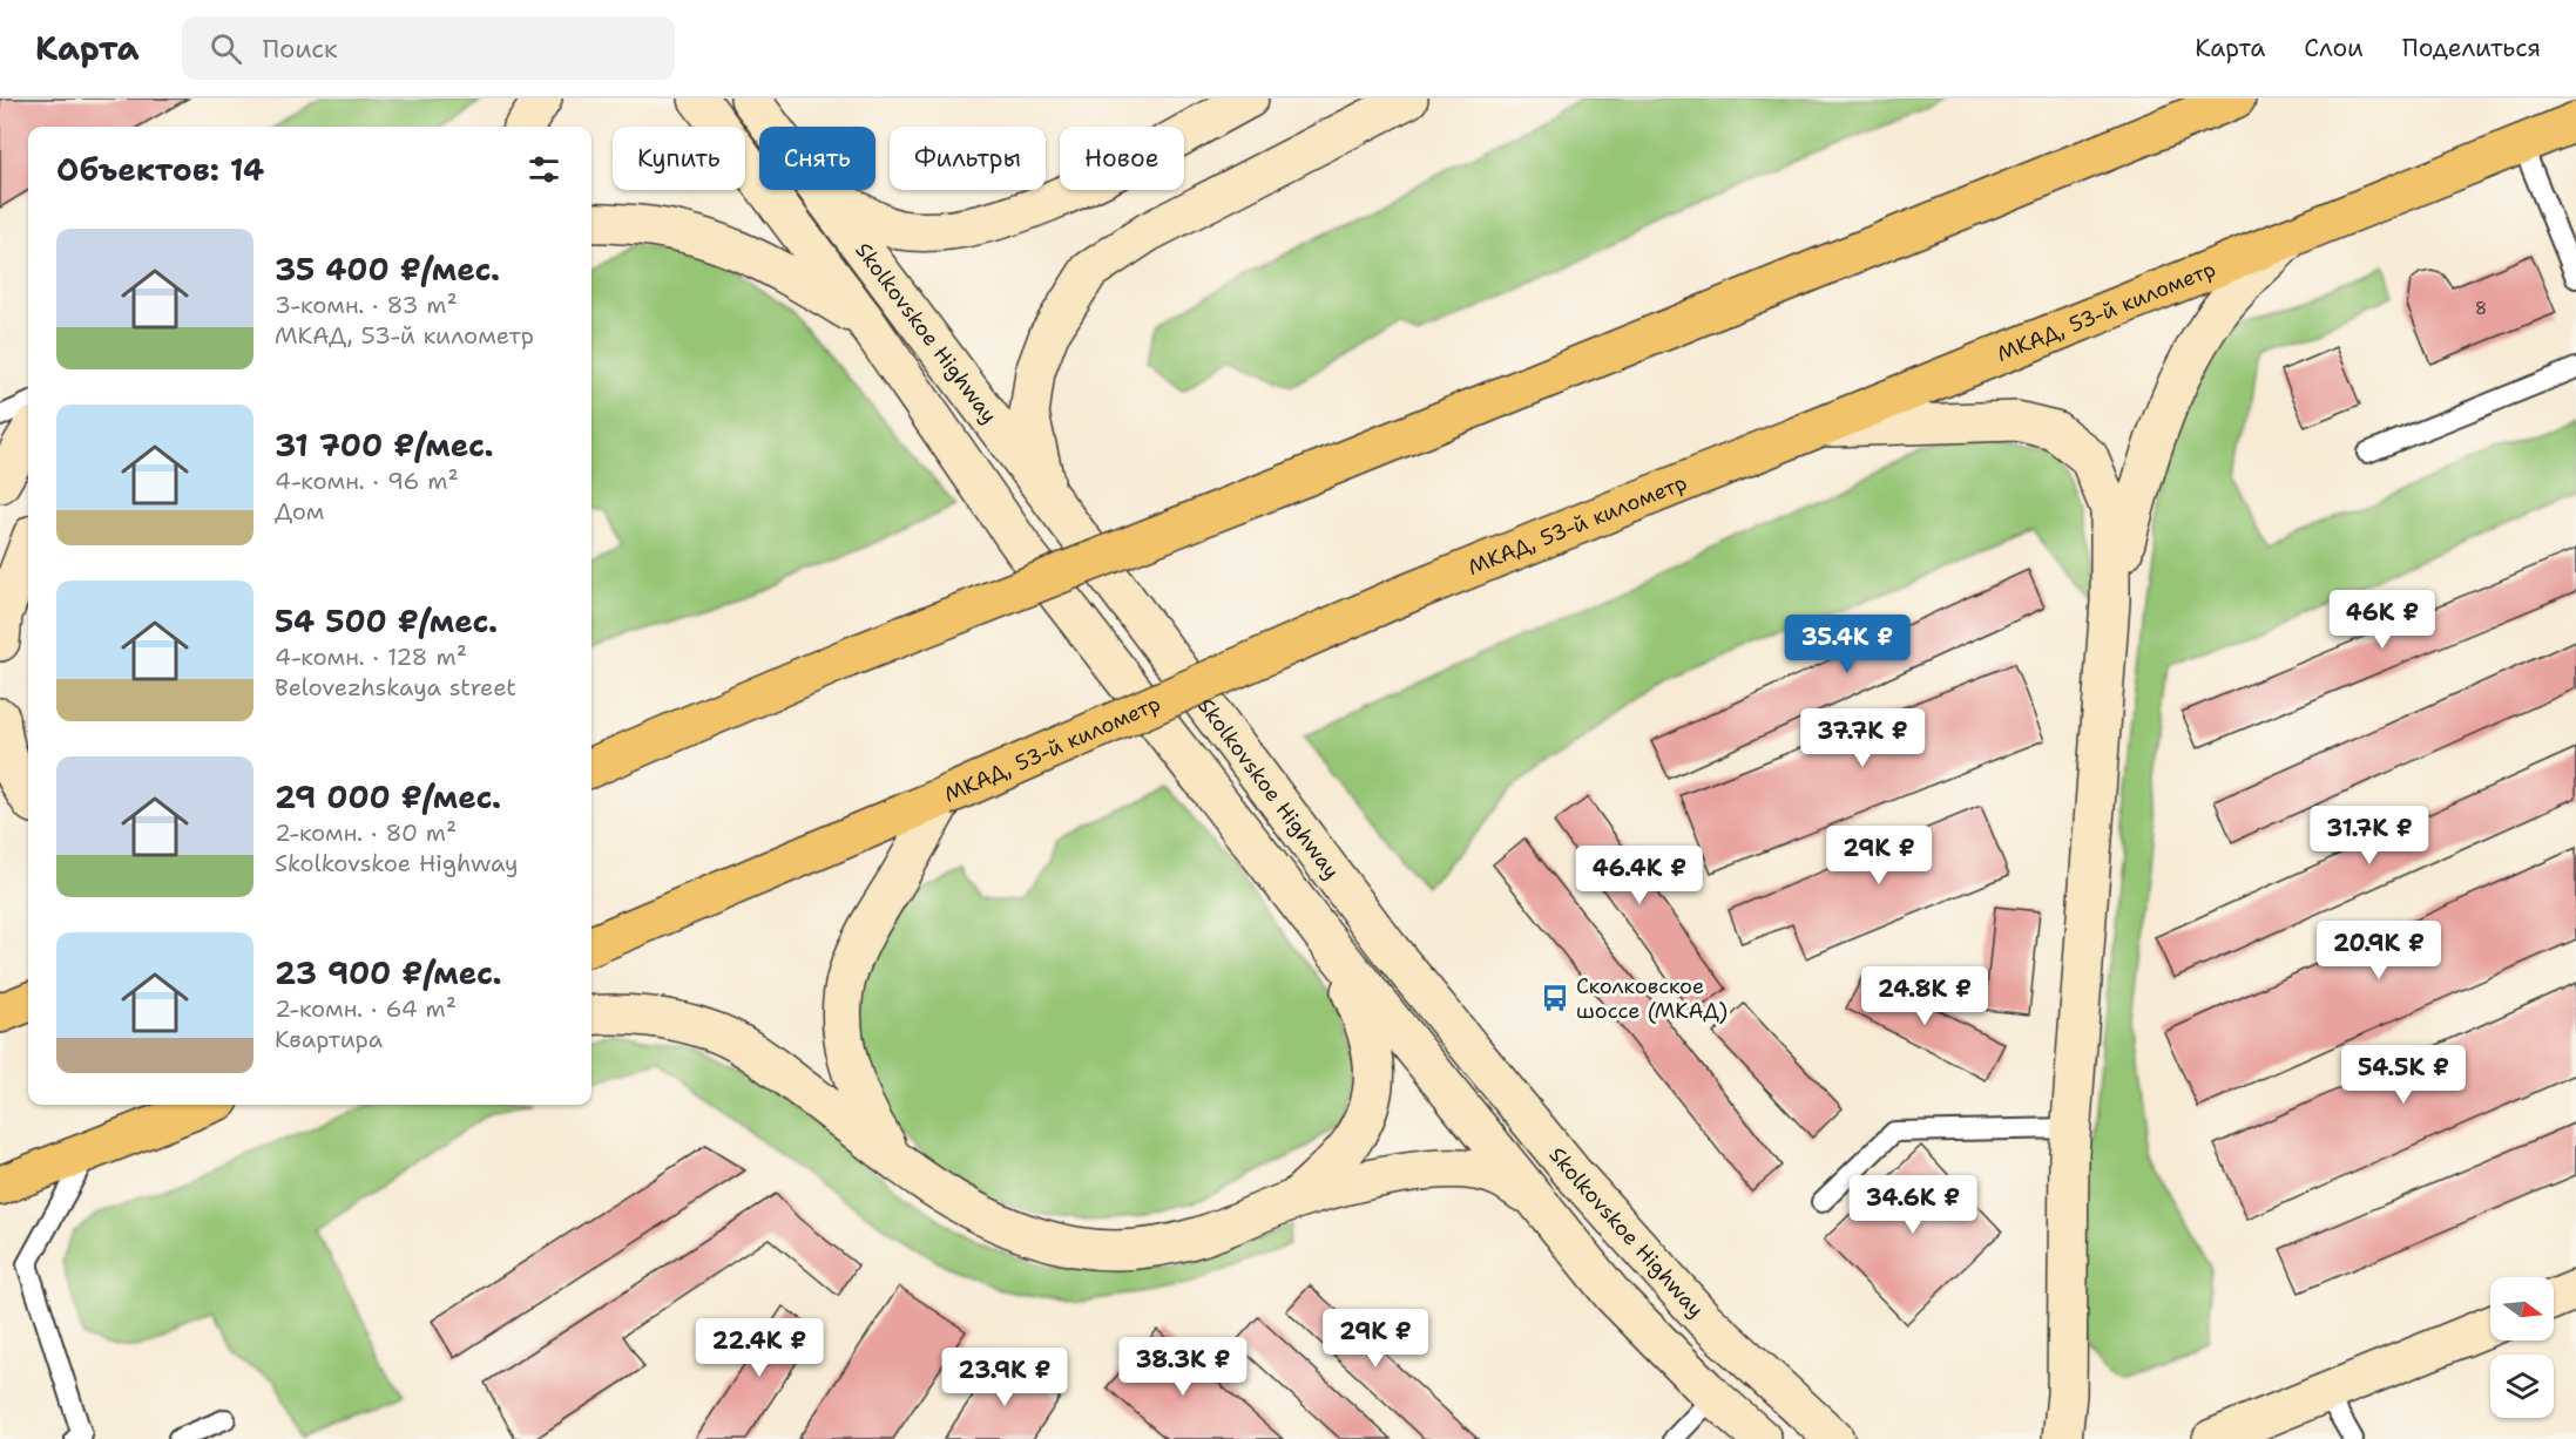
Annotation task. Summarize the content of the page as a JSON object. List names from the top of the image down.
{
  "streets": {
    "highway": ["МКАД, 53-й километр"],
    "main road": ["Skolkovskoe Highway"]
  },
  "places": {
    "bus stop": ["Сколковское шоссе (МКАД)"]
  },
  "house_numbers": ["8"],
  "north": "right",
  "page": {
    "header": "Карта",
    "search": "Поиск",
    "nav": ["Карта", "Слои", "Поделиться"],
    "chip": [
      "Купить",
      "Снять",
      "Фильтры",
      "Новое"
    ],
    "heading": "Объектов: 14",
    "list": [
      {
        "name": "35 400 ₽/мес.",
        "note": "3-комн. · 83 m² · МКАД, 53-й километр"
      },
      {
        "name": "31 700 ₽/мес.",
        "note": "4-комн. · 96 m² · Дом"
      },
      {
        "name": "54 500 ₽/мес.",
        "note": "4-комн. · 128 m² · Belovezhskaya street"
      },
      {
        "name": "29 000 ₽/мес.",
        "note": "2-комн. · 80 m² · Skolkovskoe Highway"
      },
      {
        "name": "23 900 ₽/мес.",
        "note": "2-комн. · 64 m² · Квартира"
      }
    ],
    "price": [
      "46K ₽",
      "35.4K ₽",
      "37.7K ₽",
      "31.7K ₽",
      "29K ₽",
      "46.4K ₽",
      "20.9K ₽",
      "24.8K ₽",
      "54.5K ₽",
      "34.6K ₽",
      "29K ₽",
      "22.4K ₽",
      "38.3K ₽",
      "23.9K ₽"
    ]
  }
}
